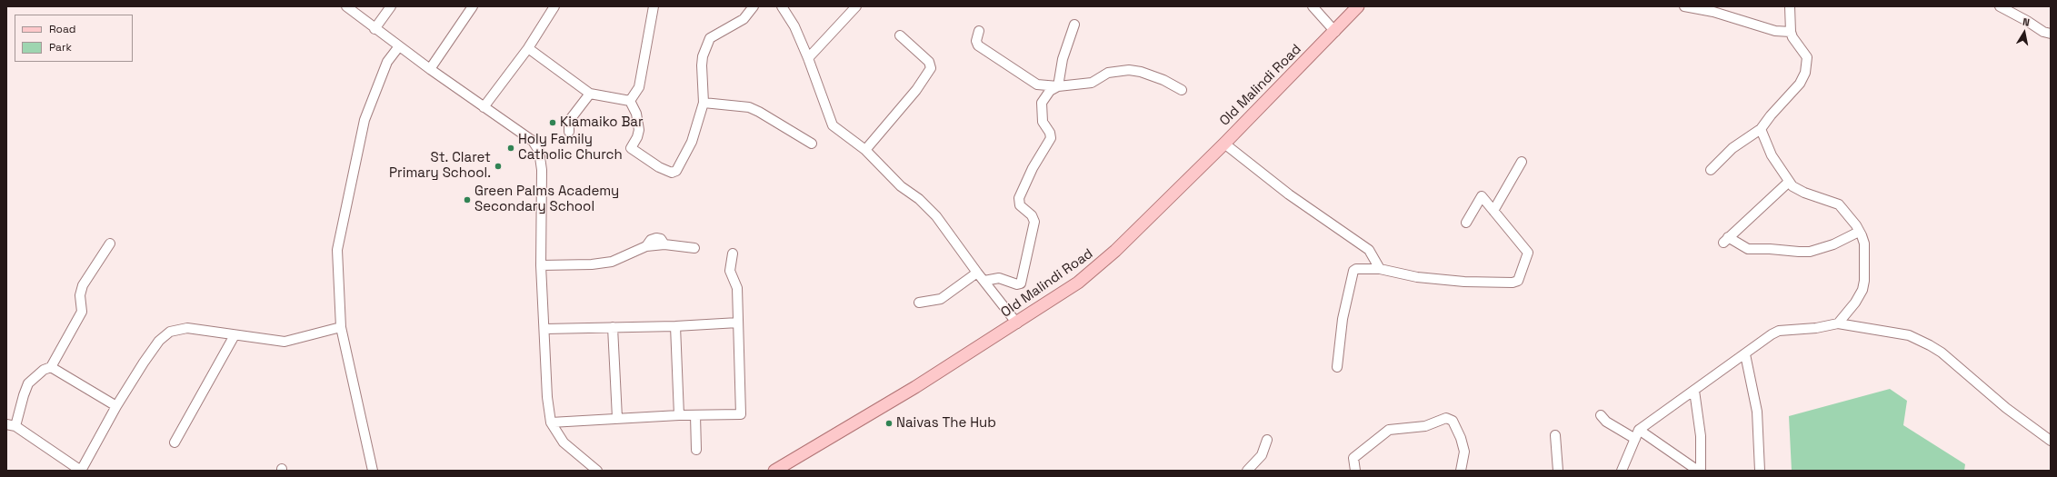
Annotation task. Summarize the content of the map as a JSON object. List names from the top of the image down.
{
  "streets": {
    "main road": ["Old Malindi Road"]
  },
  "places": [
    "Kiamaiko Bar",
    "Holy Family Catholic Church",
    "St. Claret Primary School.",
    "Green Palms Academy Secondary School",
    "Naivas The Hub"
  ],
  "legend": ["Road", "Park"],
  "north": "top"
}
